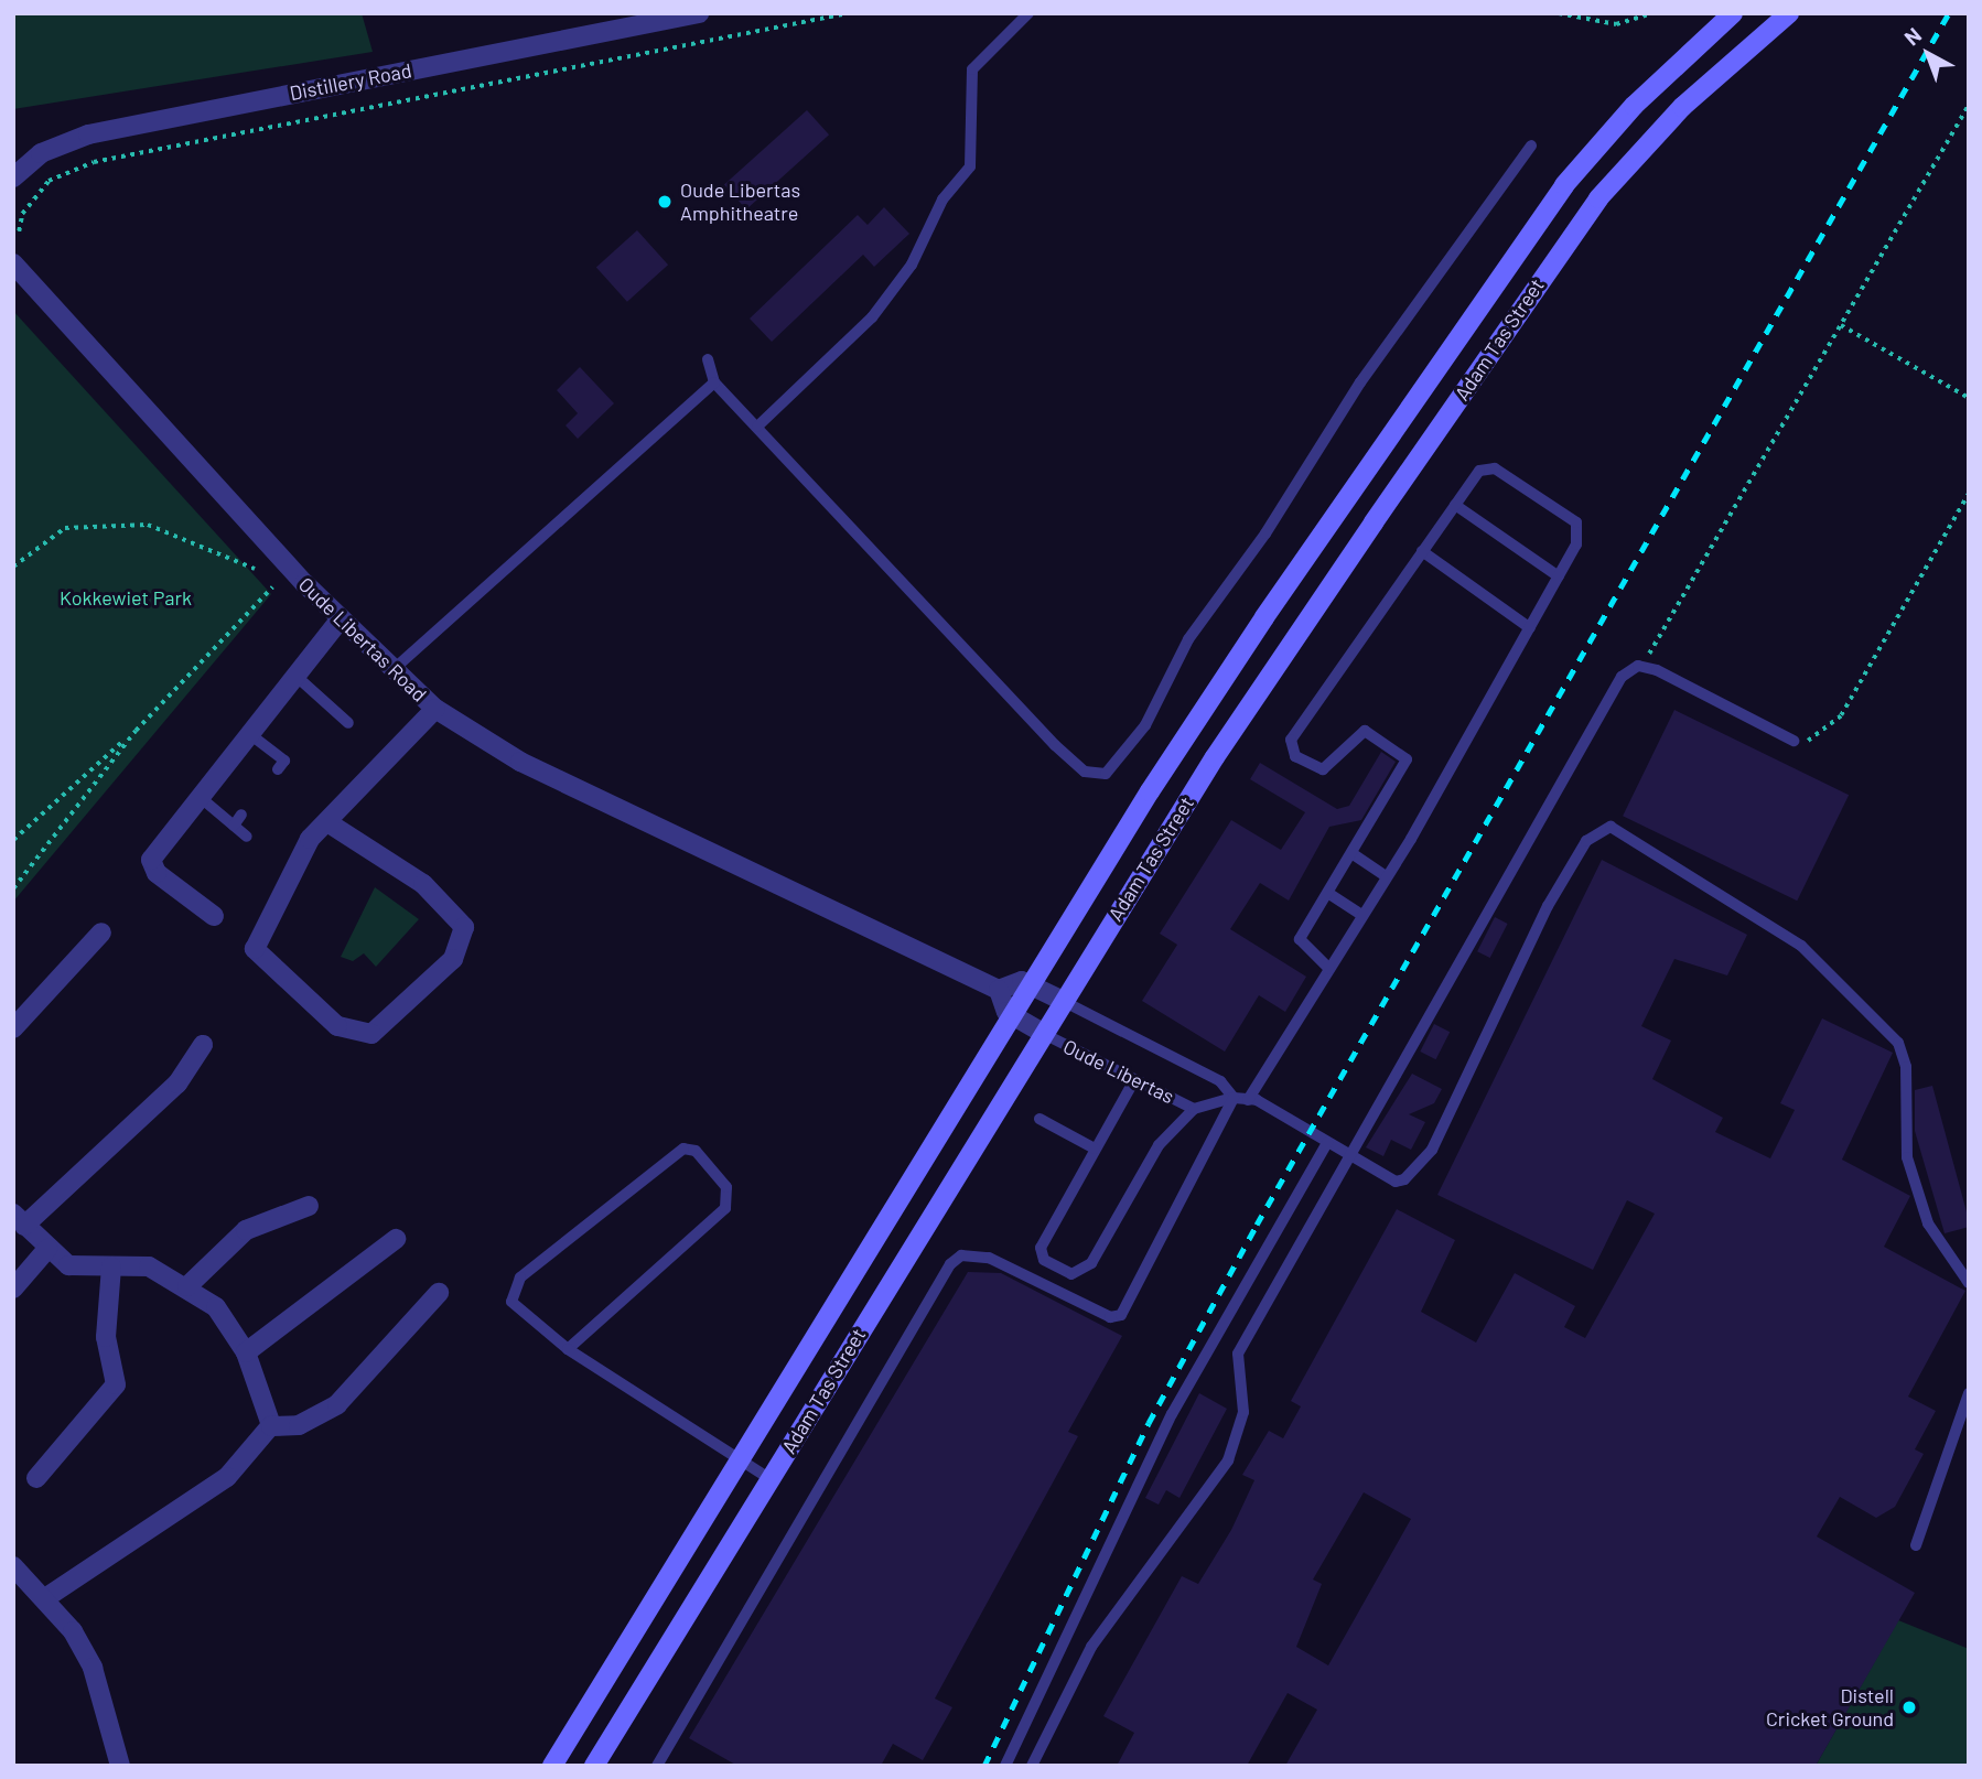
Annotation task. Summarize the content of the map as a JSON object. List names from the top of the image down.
{
  "streets": {
    "main road": ["Adam Tas Street"],
    "street": ["Distillery Road", "Oude Libertas Road"],
    "lane": ["Oude Libertas"]
  },
  "crossings": [
    ["Adam Tas Street", "Oude Libertas"]
  ],
  "parks": ["Kokkewiet Park"],
  "places": ["Oude Libertas Amphitheatre", "Distell Cricket Ground"],
  "north": "top left"
}
